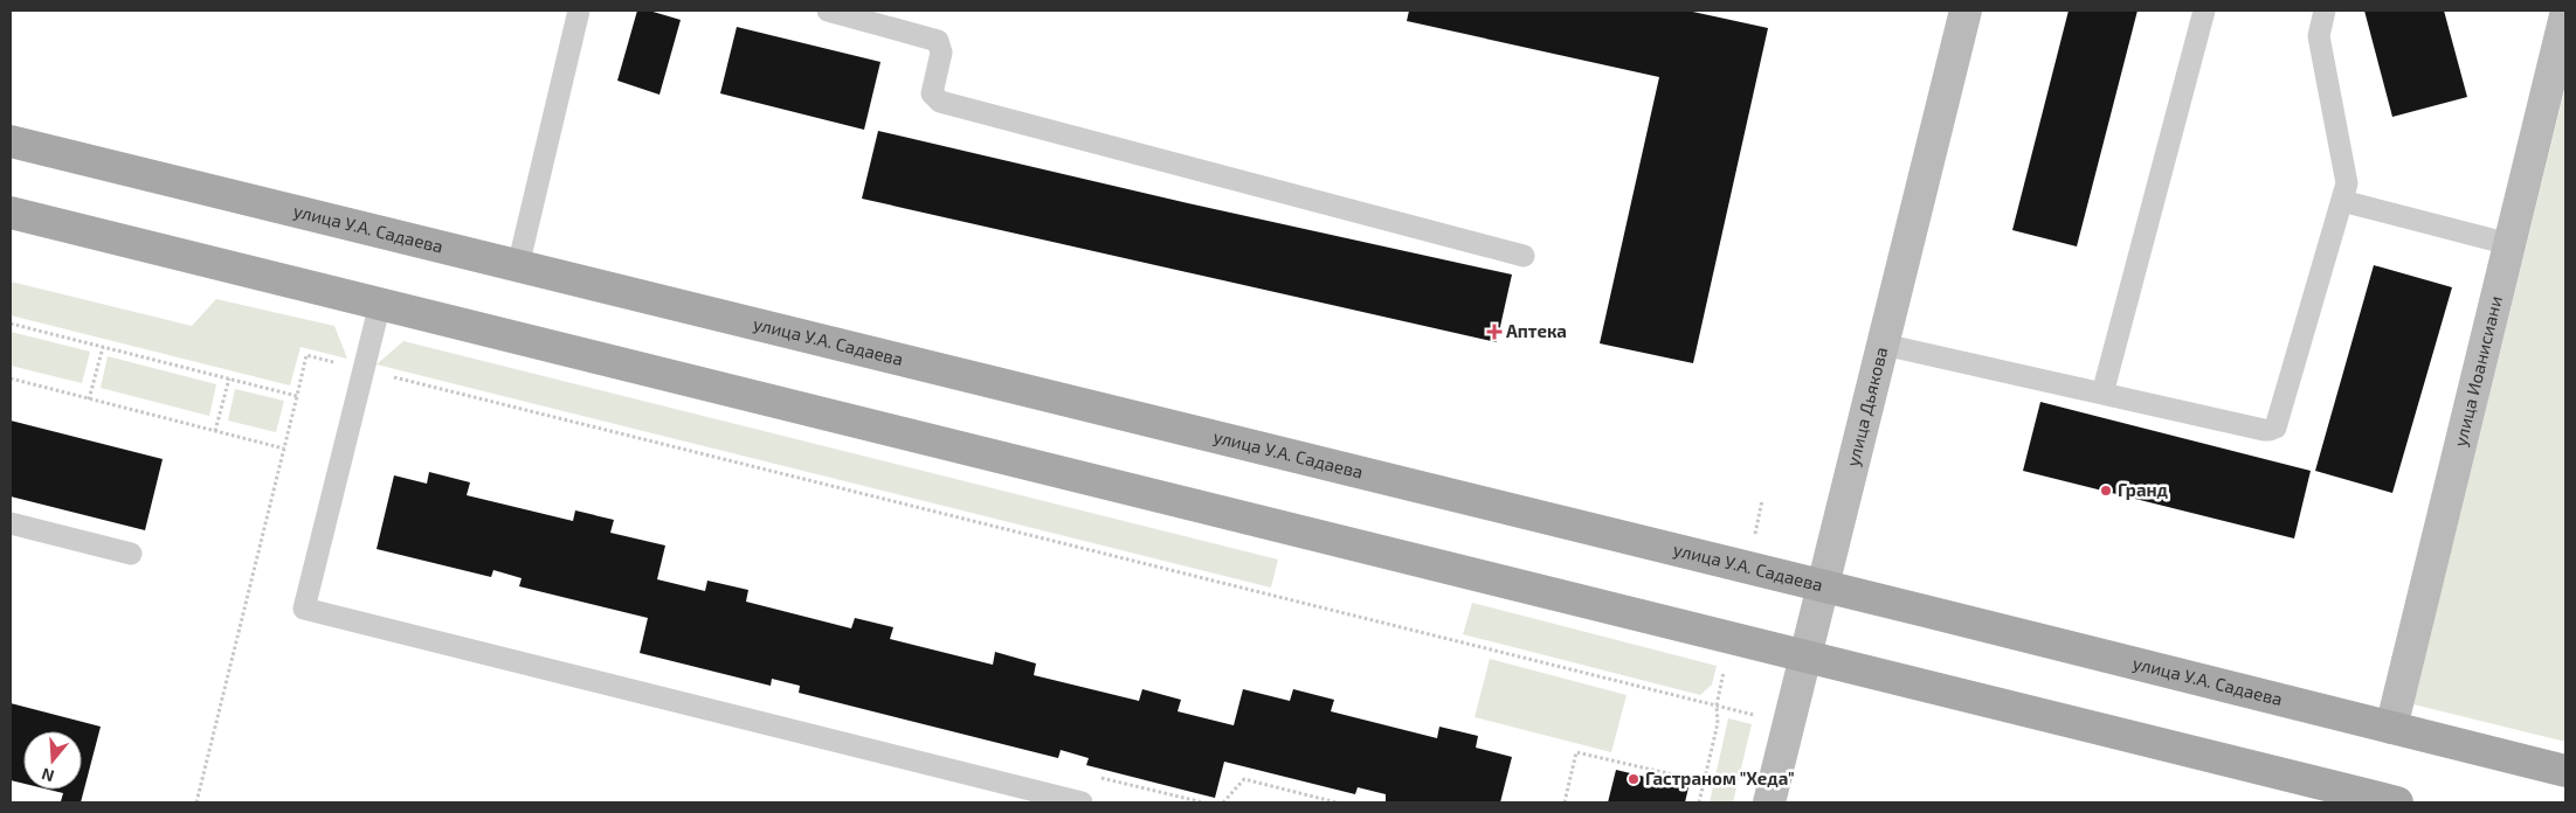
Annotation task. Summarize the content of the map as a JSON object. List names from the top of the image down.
{
  "streets": {
    "main road": ["улица У.А. Садаева"],
    "street": ["улица Иоанисиани", "улица Дьякова"]
  },
  "crossings": [
    ["улица У.А. Садаева", "улица Иоанисиани"],
    ["улица У.А. Садаева", "улица Дьякова"]
  ],
  "places": {
    "health": ["Аптека"],
    "other": ["Гранд", "Гастраном \"Хеда\""]
  },
  "north": "bottom"
}
